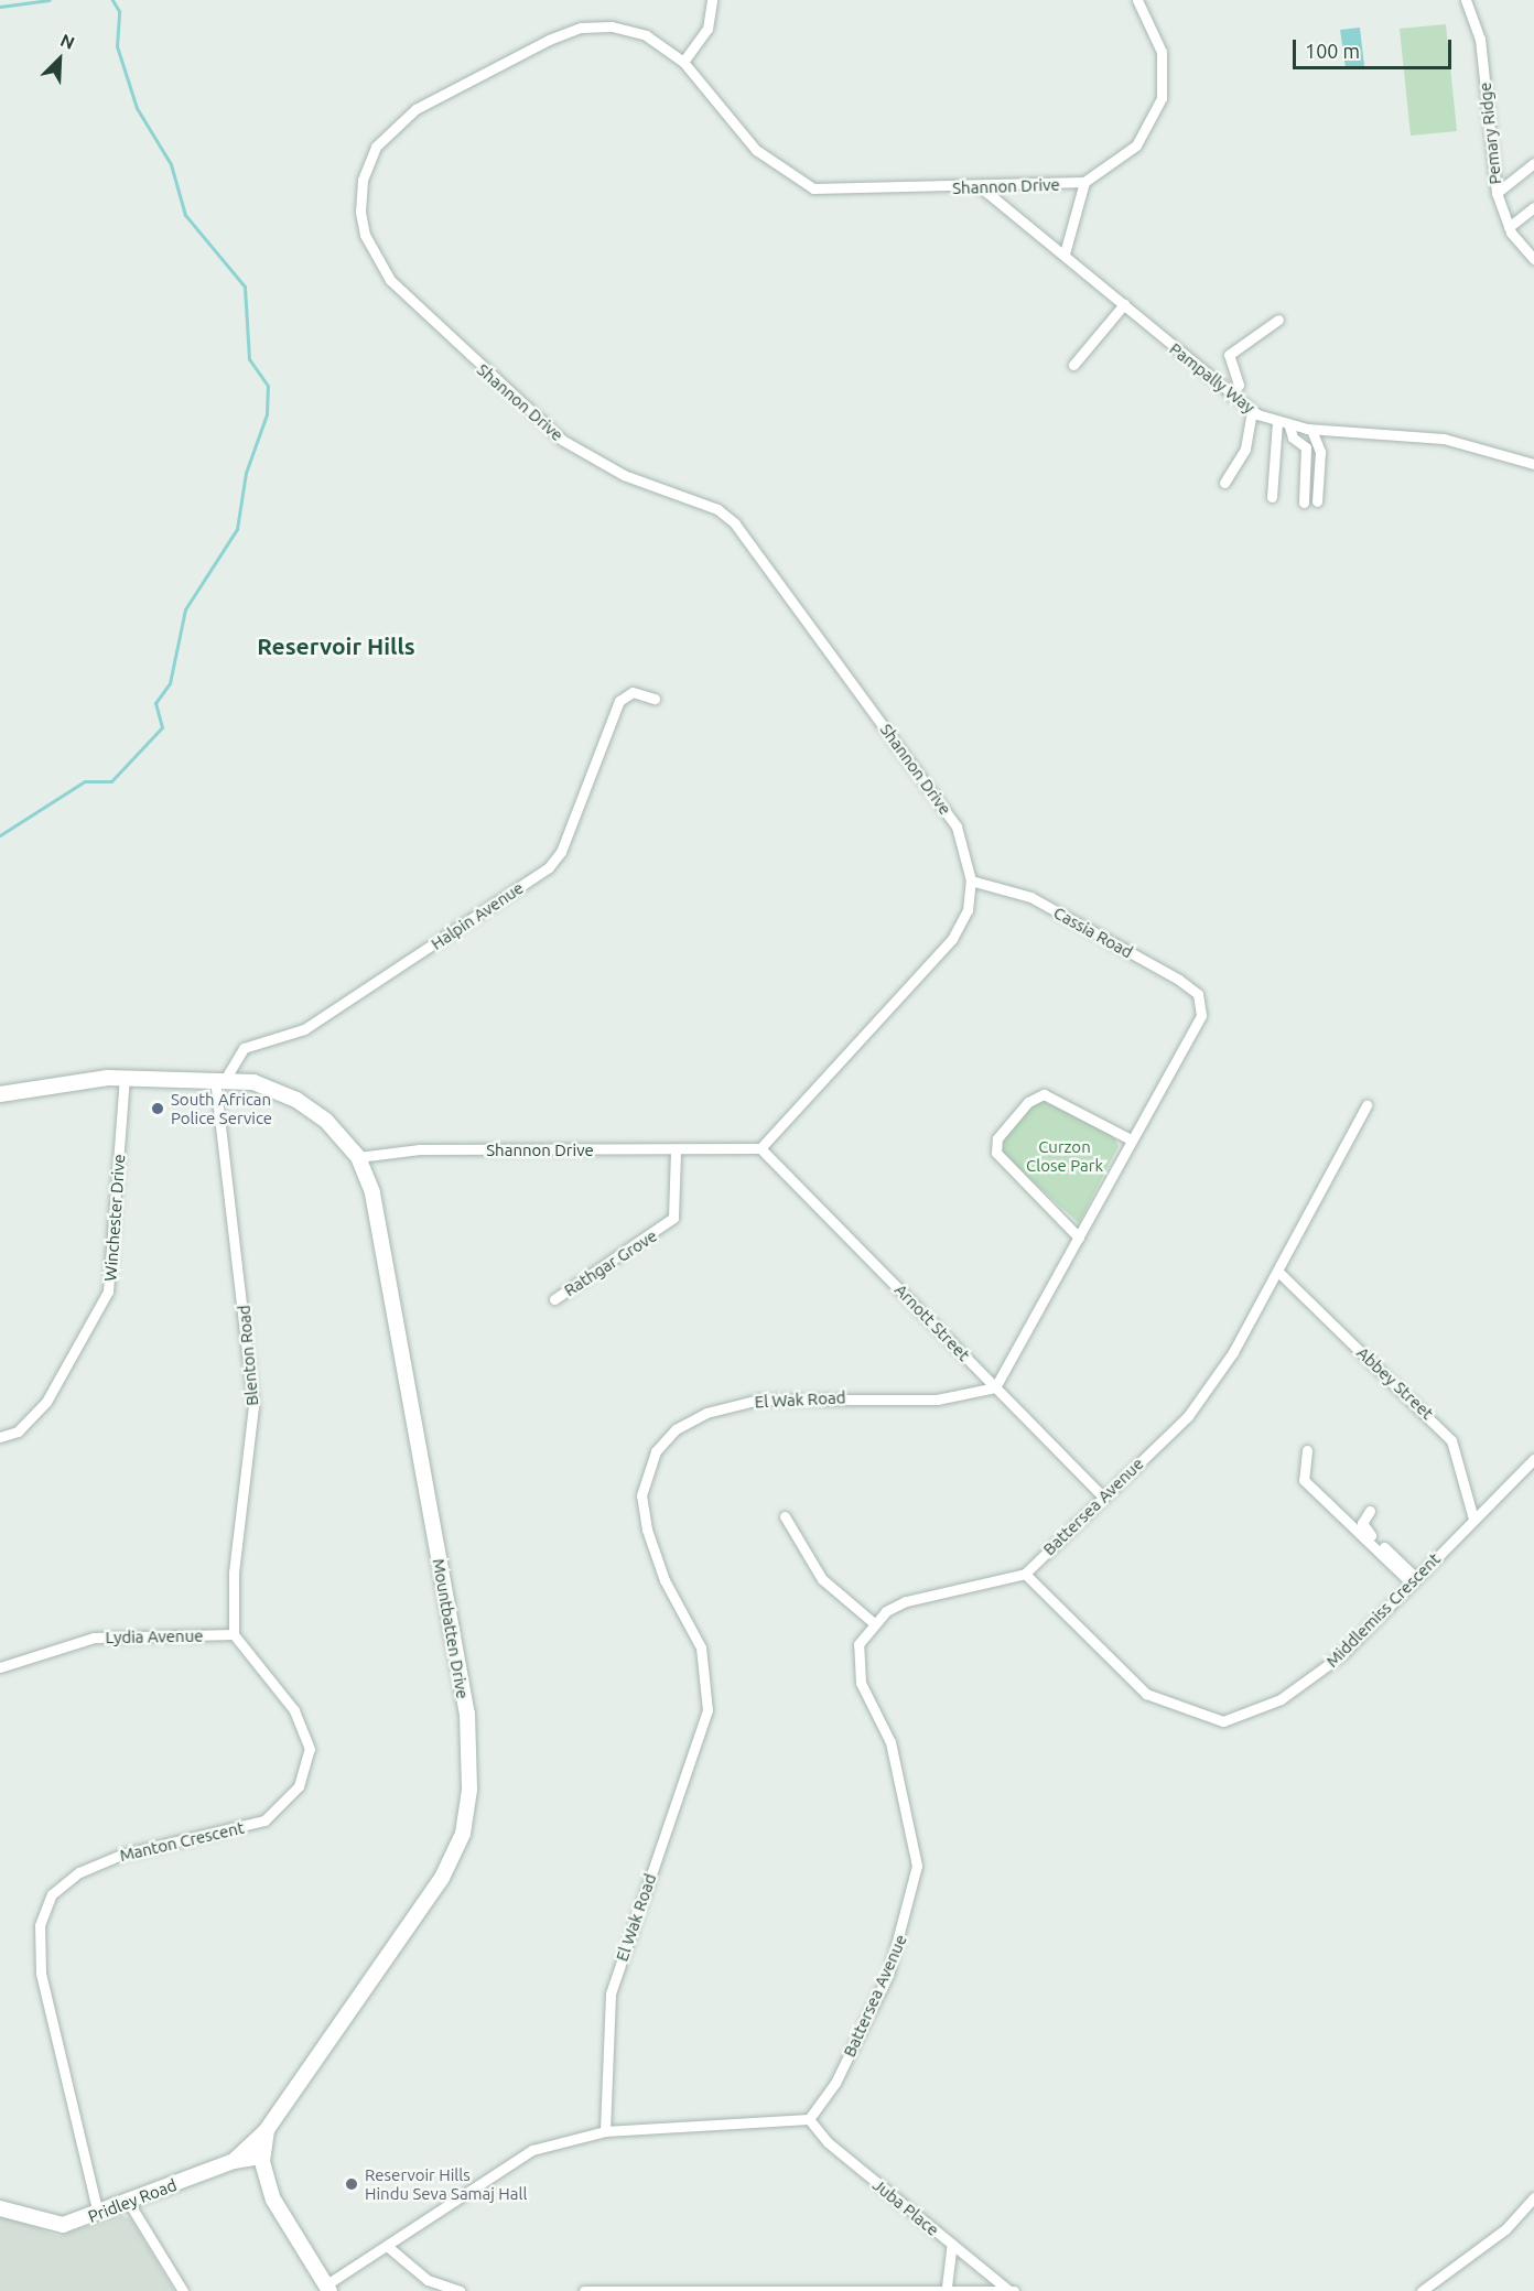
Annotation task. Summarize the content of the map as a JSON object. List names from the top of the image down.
{
  "streets": {
    "main road": ["Mountbatten Drive", "Pridley Road"],
    "street": [
      "Pemary Ridge",
      "Shannon Drive",
      "Pampally Way",
      "Halpin Avenue",
      "Cassia Road",
      "Winchester Drive",
      "Rathgar Grove",
      "Arnott Street",
      "Blenton Road",
      "Abbey Street",
      "El Wak Road",
      "Battersea Avenue",
      "Middlemiss Crescent",
      "Lydia Avenue",
      "Manton Crescent",
      "Juba Place"
    ]
  },
  "crossings": [
    ["Shannon Drive", "Pampally Way"],
    ["Shannon Drive", "Cassia Road"],
    ["Shannon Drive", "Rathgar Grove"],
    ["Shannon Drive", "Arnott Street"],
    ["Shannon Drive", "Mountbatten Drive"],
    ["Halpin Avenue", "Blenton Road"],
    ["Halpin Avenue", "Mountbatten Drive"],
    ["Winchester Drive", "Mountbatten Drive"],
    ["Arnott Street", "El Wak Road"],
    ["Arnott Street", "Battersea Avenue"],
    ["Blenton Road", "Mountbatten Drive"],
    ["Blenton Road", "Lydia Avenue"],
    ["Blenton Road", "Manton Crescent"],
    ["Abbey Street", "Battersea Avenue"],
    ["Abbey Street", "Middlemiss Crescent"],
    ["Battersea Avenue", "Middlemiss Crescent"],
    ["Battersea Avenue", "Juba Place"],
    ["Mountbatten Drive", "Pridley Road"],
    ["Lydia Avenue", "Manton Crescent"],
    ["Manton Crescent", "Pridley Road"]
  ],
  "districts": ["Reservoir Hills"],
  "parks": ["Curzon Close Park"],
  "places": ["South African Police Service", "Reservoir Hills Hindu Seva Samaj Hall"],
  "scale_bar": "100 m",
  "north": "top right"
}
